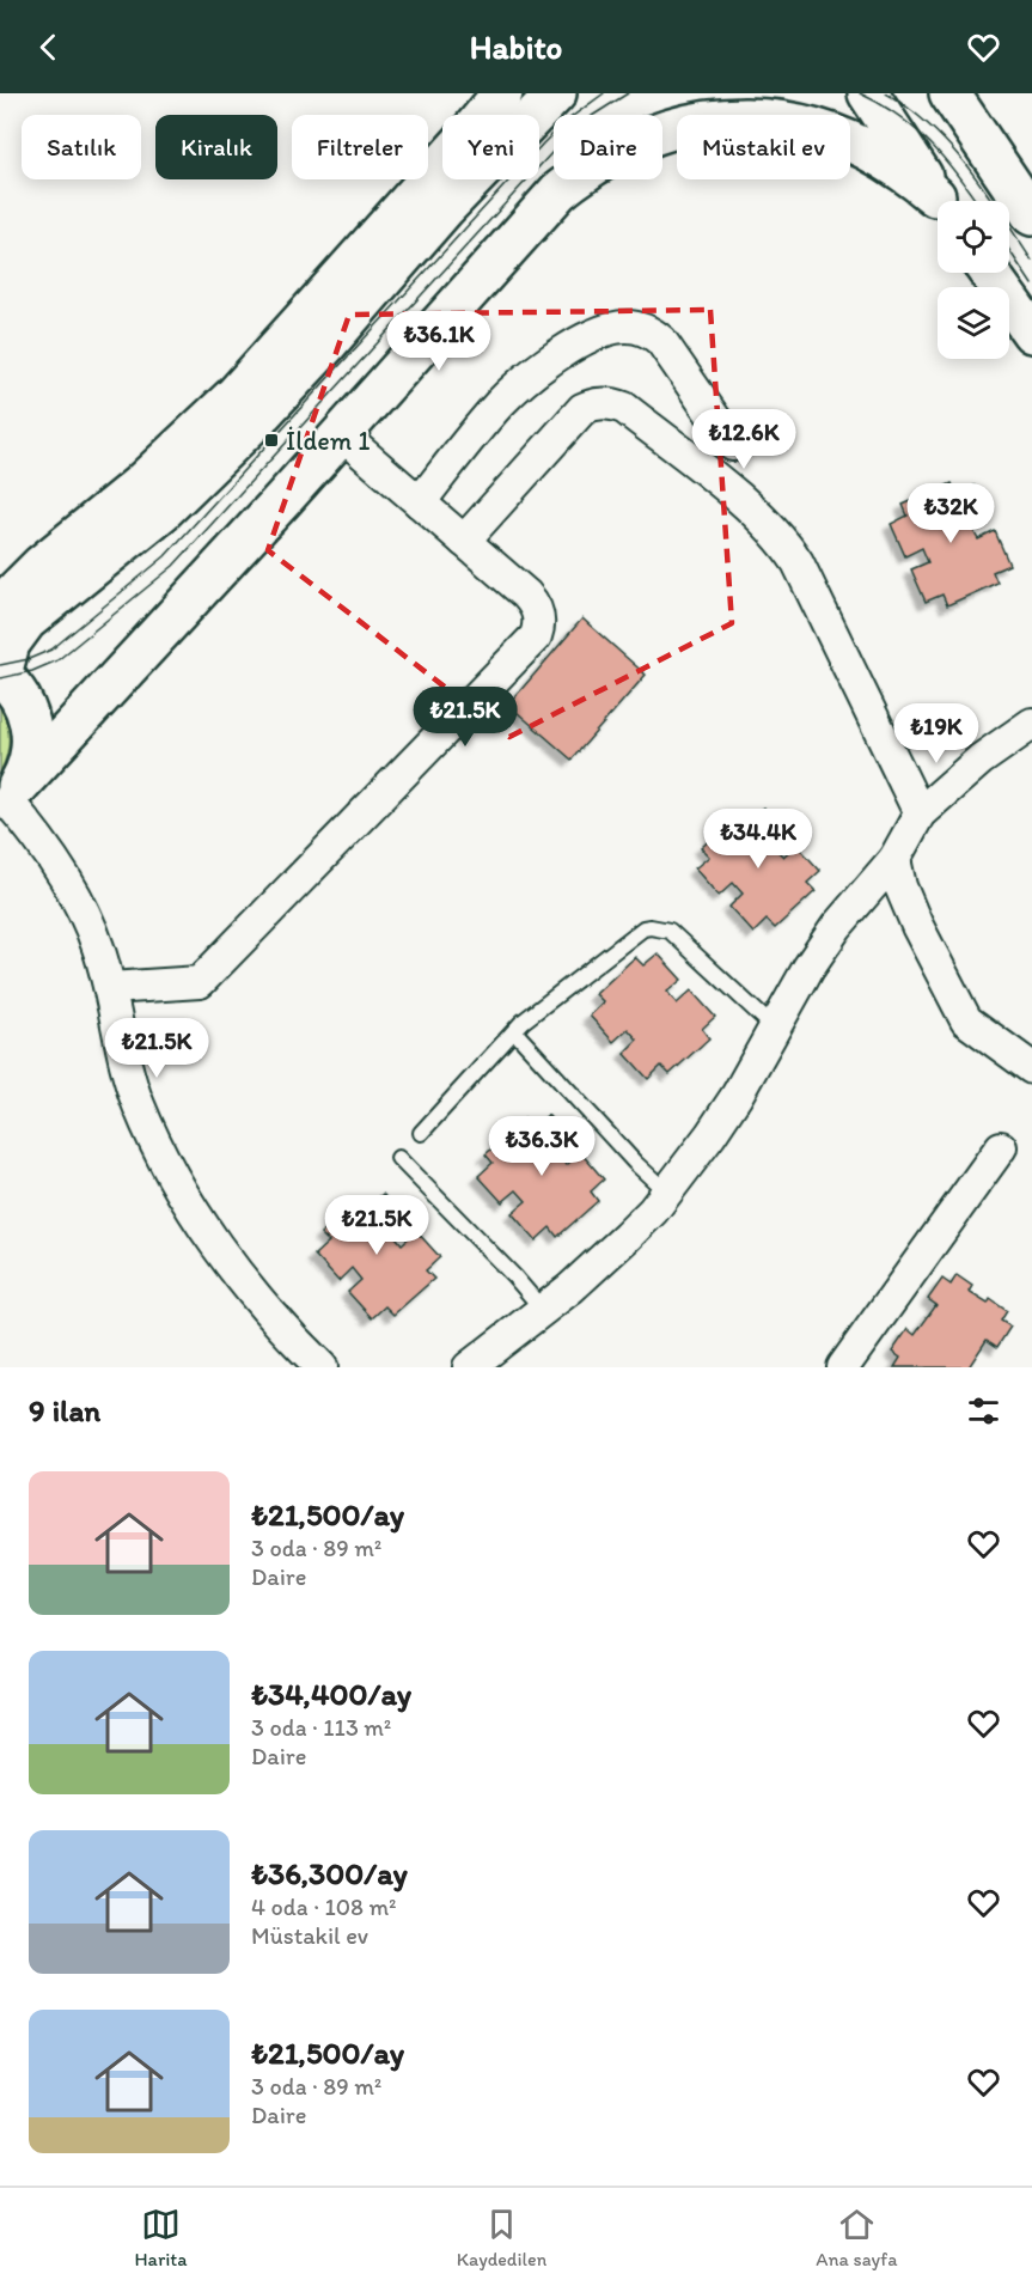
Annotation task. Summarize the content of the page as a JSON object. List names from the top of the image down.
{
  "places": {
    "transit": ["İldem 1"]
  },
  "page": {
    "header": "Habito",
    "chip": [
      "Satılık",
      "Kiralık",
      "Filtreler",
      "Yeni",
      "Daire",
      "Müstakil ev"
    ],
    "price": [
      "₺36.1K",
      "₺12.6K",
      "₺32K",
      "₺21.5K",
      "₺19K",
      "₺34.4K",
      "₺21.5K",
      "₺36.3K",
      "₺21.5K"
    ],
    "heading": "9 ilan",
    "list": [
      {
        "name": "₺21,500/ay",
        "note": "3 oda · 89 m² · Daire"
      },
      {
        "name": "₺34,400/ay",
        "note": "3 oda · 113 m² · Daire"
      },
      {
        "name": "₺36,300/ay",
        "note": "4 oda · 108 m² · Müstakil ev"
      },
      {
        "name": "₺21,500/ay",
        "note": "3 oda · 89 m² · Daire"
      }
    ],
    "tabs": ["Harita", "Kaydedilen", "Ana sayfa"]
  }
}
